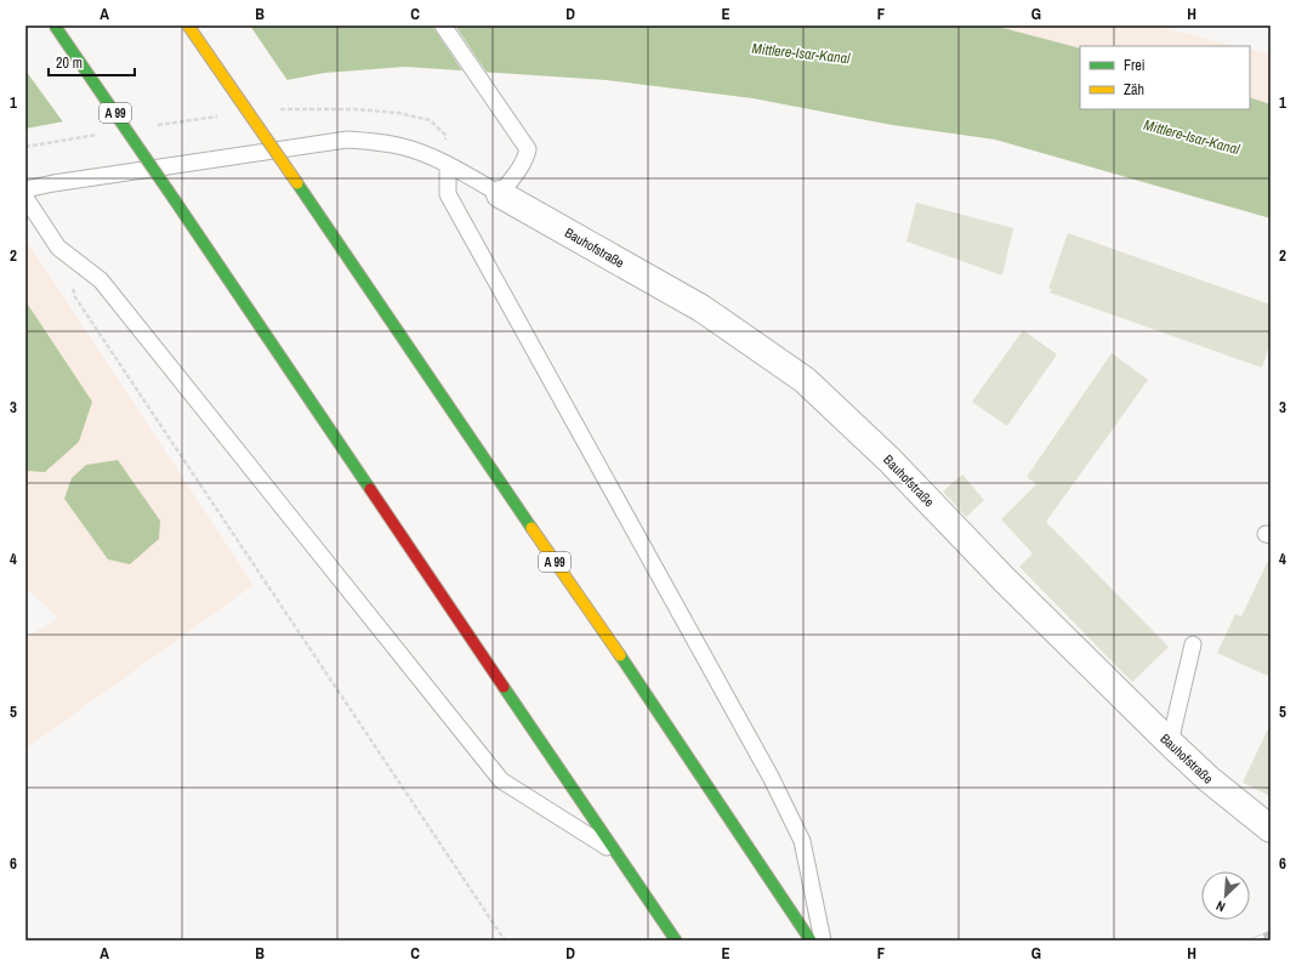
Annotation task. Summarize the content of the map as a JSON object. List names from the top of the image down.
{
  "streets": {
    "highway": ["A 99"],
    "street": ["Bauhofstraße"]
  },
  "water": ["Mittlere-Isar-Kanal"],
  "legend": ["Frei", "Zäh"],
  "scale_bar": "20 m",
  "north": "bottom left",
  "grid": {
    "columns": [
      "A",
      "B",
      "C",
      "D",
      "E",
      "F",
      "G",
      "H"
    ],
    "rows": [
      "1",
      "2",
      "3",
      "4",
      "5",
      "6"
    ]
  }
}
